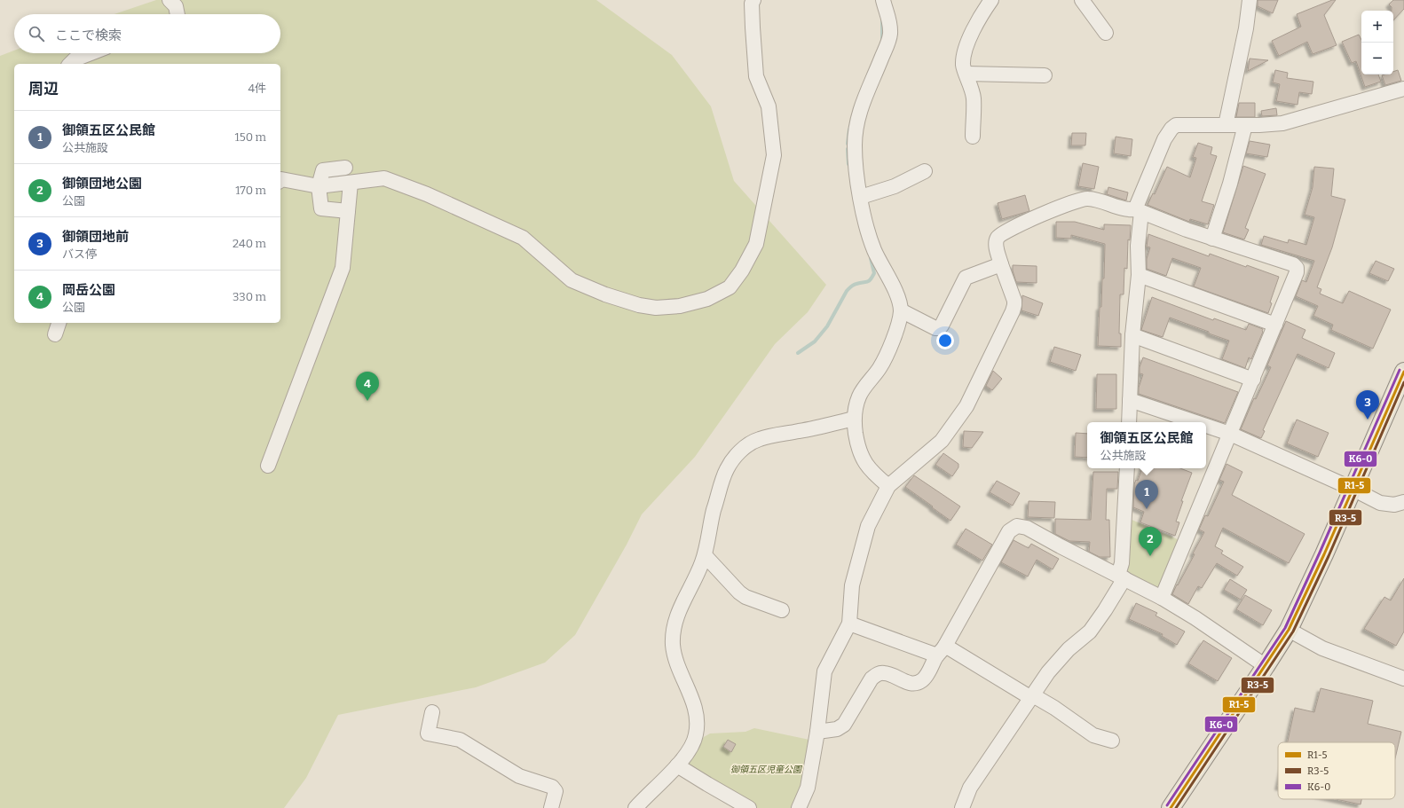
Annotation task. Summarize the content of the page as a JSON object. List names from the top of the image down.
{
  "parks": ["御領五区児童公園"],
  "lines": ["transit line K6-0", "transit line R1-5", "transit line R3-5"],
  "legend": ["R1-5", "R3-5", "K6-0"],
  "page": {
    "map_buttons": ["+", "−"],
    "search": "ここで検索",
    "heading": ["周辺", "4件"],
    "list": [
      {
        "mark": "1",
        "name": "御領五区公民館",
        "note": "公共施設",
        "value": "150 m"
      },
      {
        "mark": "2",
        "name": "御領団地公園",
        "note": "公園",
        "value": "170 m"
      },
      {
        "mark": "3",
        "name": "御領団地前",
        "note": "バス停",
        "value": "240 m"
      },
      {
        "mark": "4",
        "name": "岡岳公園",
        "note": "公園",
        "value": "330 m"
      }
    ],
    "pins": [
      "4",
      "3",
      "1",
      "2"
    ],
    "popup": ["御領五区公民館", "公共施設"]
  }
}
